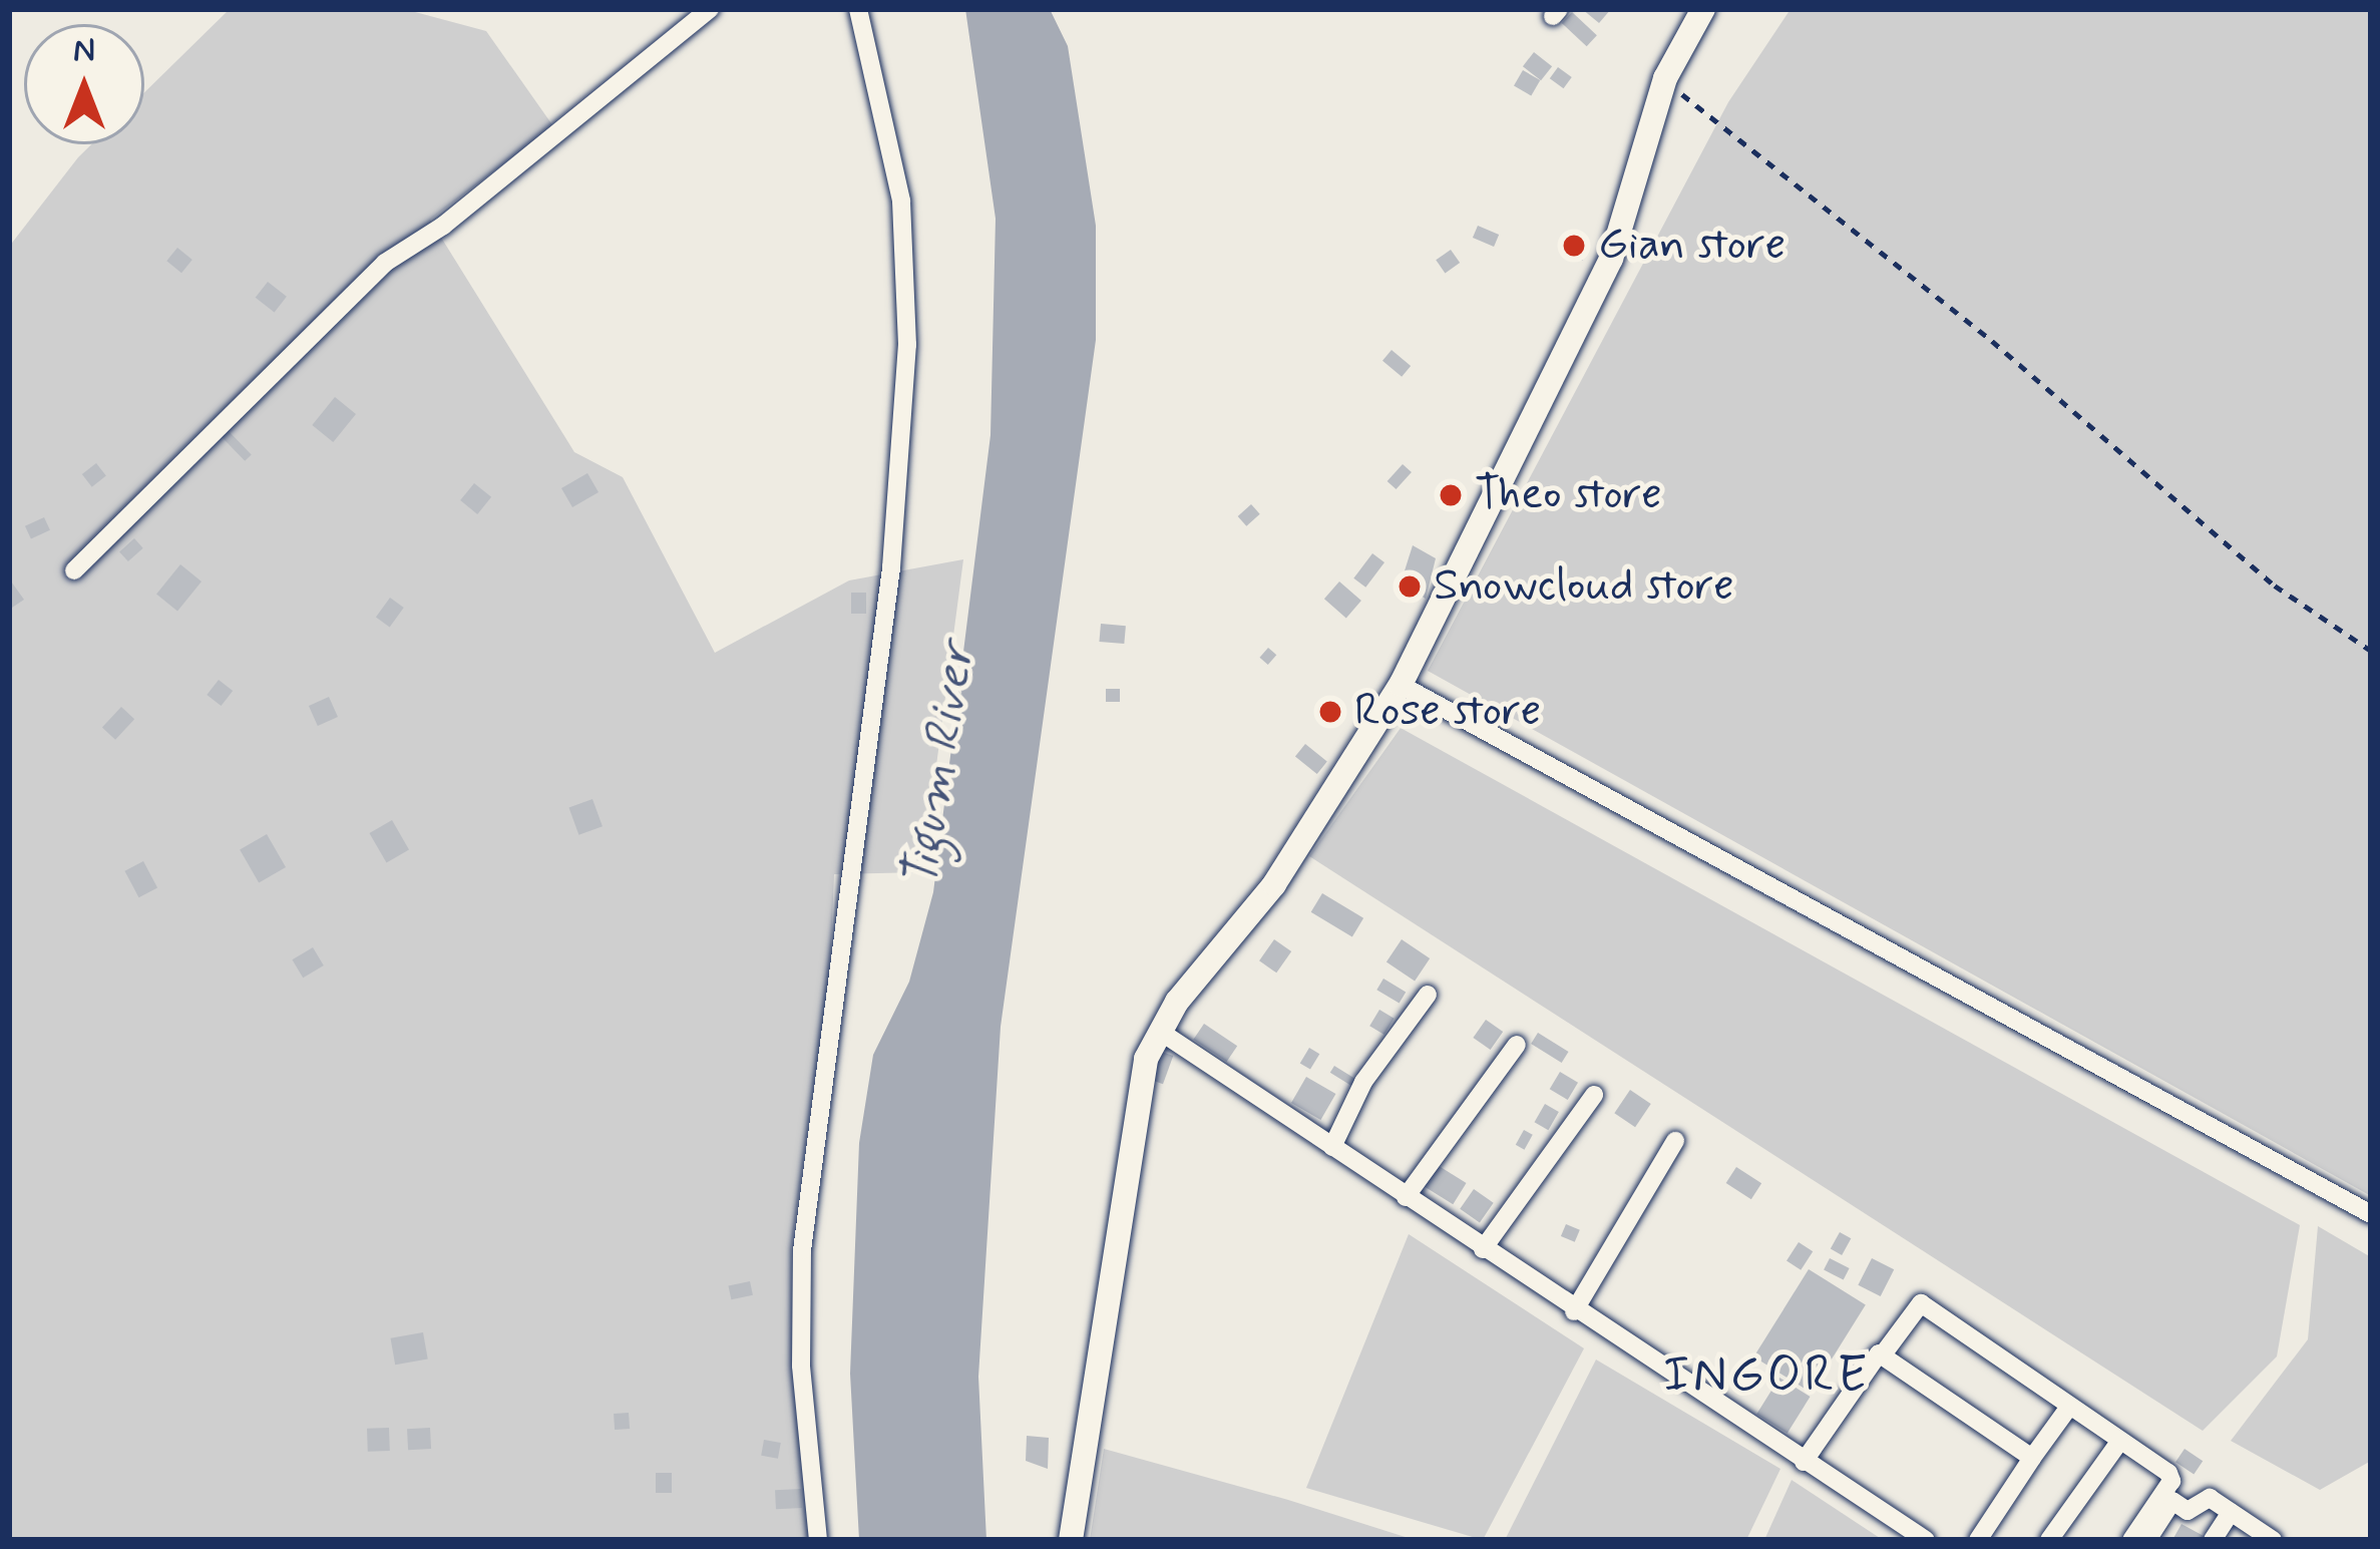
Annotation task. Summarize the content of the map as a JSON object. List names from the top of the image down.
{
  "districts": ["INGORE"],
  "water": ["Tigum River"],
  "places": [
    "Gian store",
    "Theo store",
    "Snowcloud store",
    "Rose store"
  ],
  "north": "top"
}
